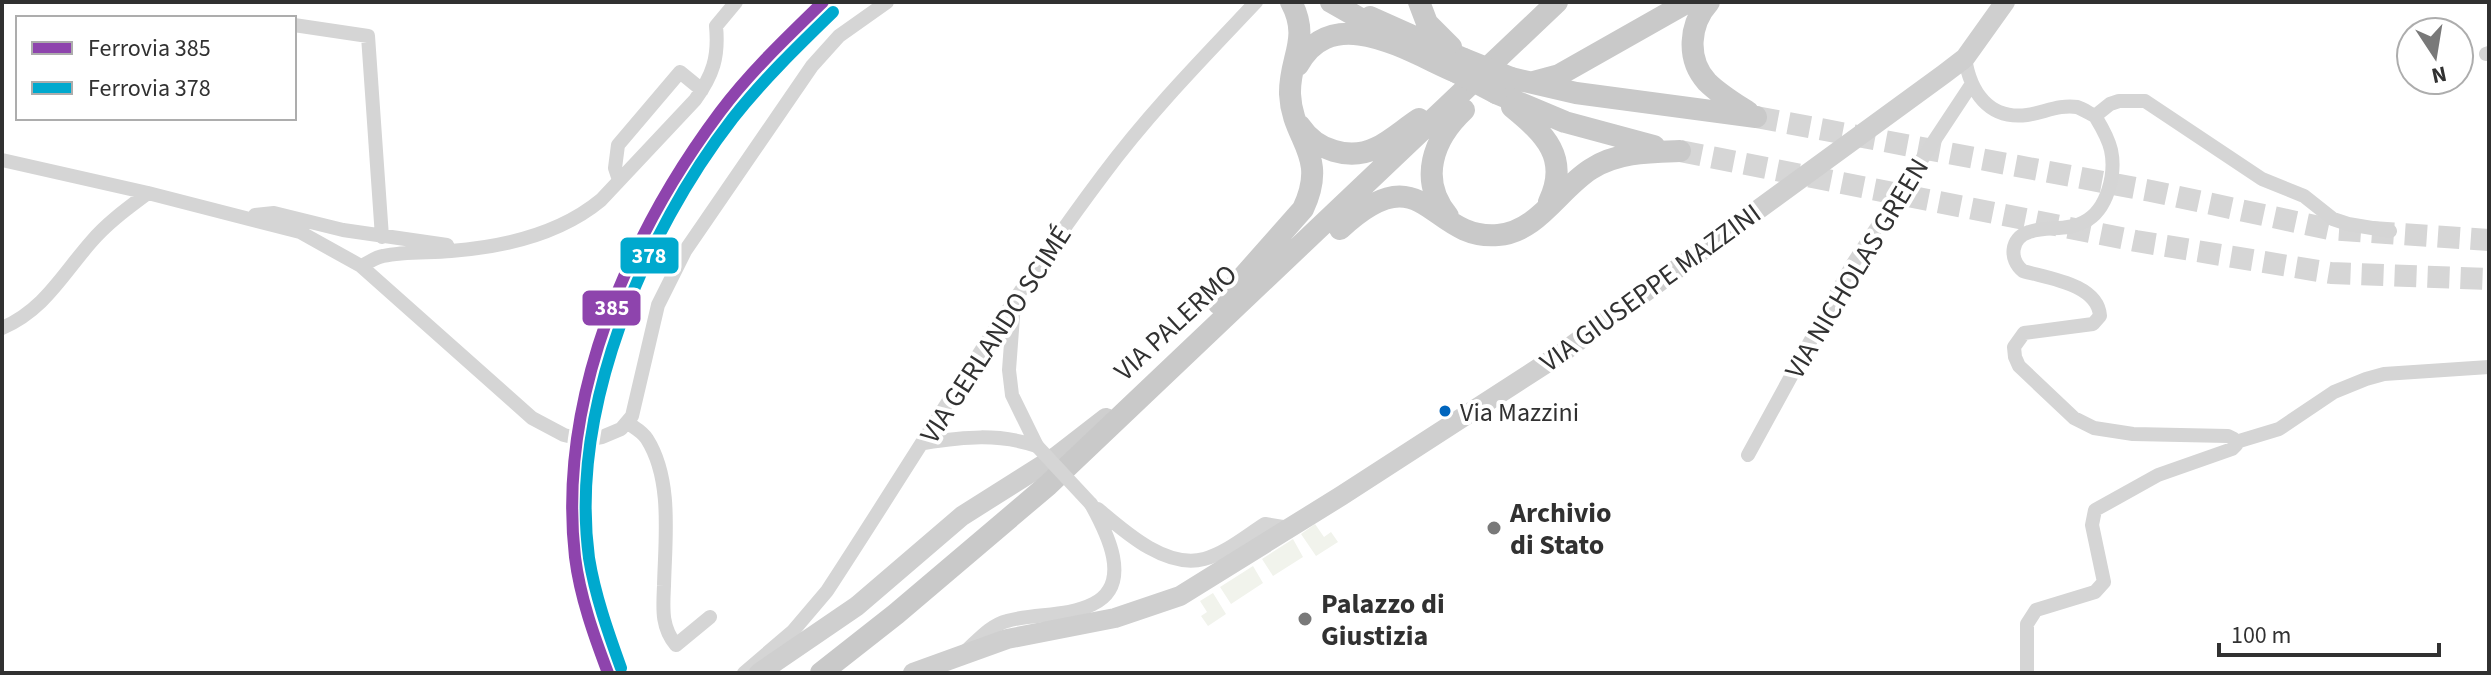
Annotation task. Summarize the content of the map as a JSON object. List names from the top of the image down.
{
  "streets": {
    "main road": ["VIA PALERMO"],
    "street": ["VIA NICHOLAS GREEN", "VIA GIUSEPPE MAZZINI", "VIA GERLANDO SCIMÉ"]
  },
  "places": ["Via Mazzini", "Archivio di Stato", "Palazzo di Giustizia"],
  "lines": ["rail line 385", "rail line 378"],
  "legend": ["Ferrovia 385", "Ferrovia 378"],
  "scale_bar": "100 m",
  "north": "bottom"
}
